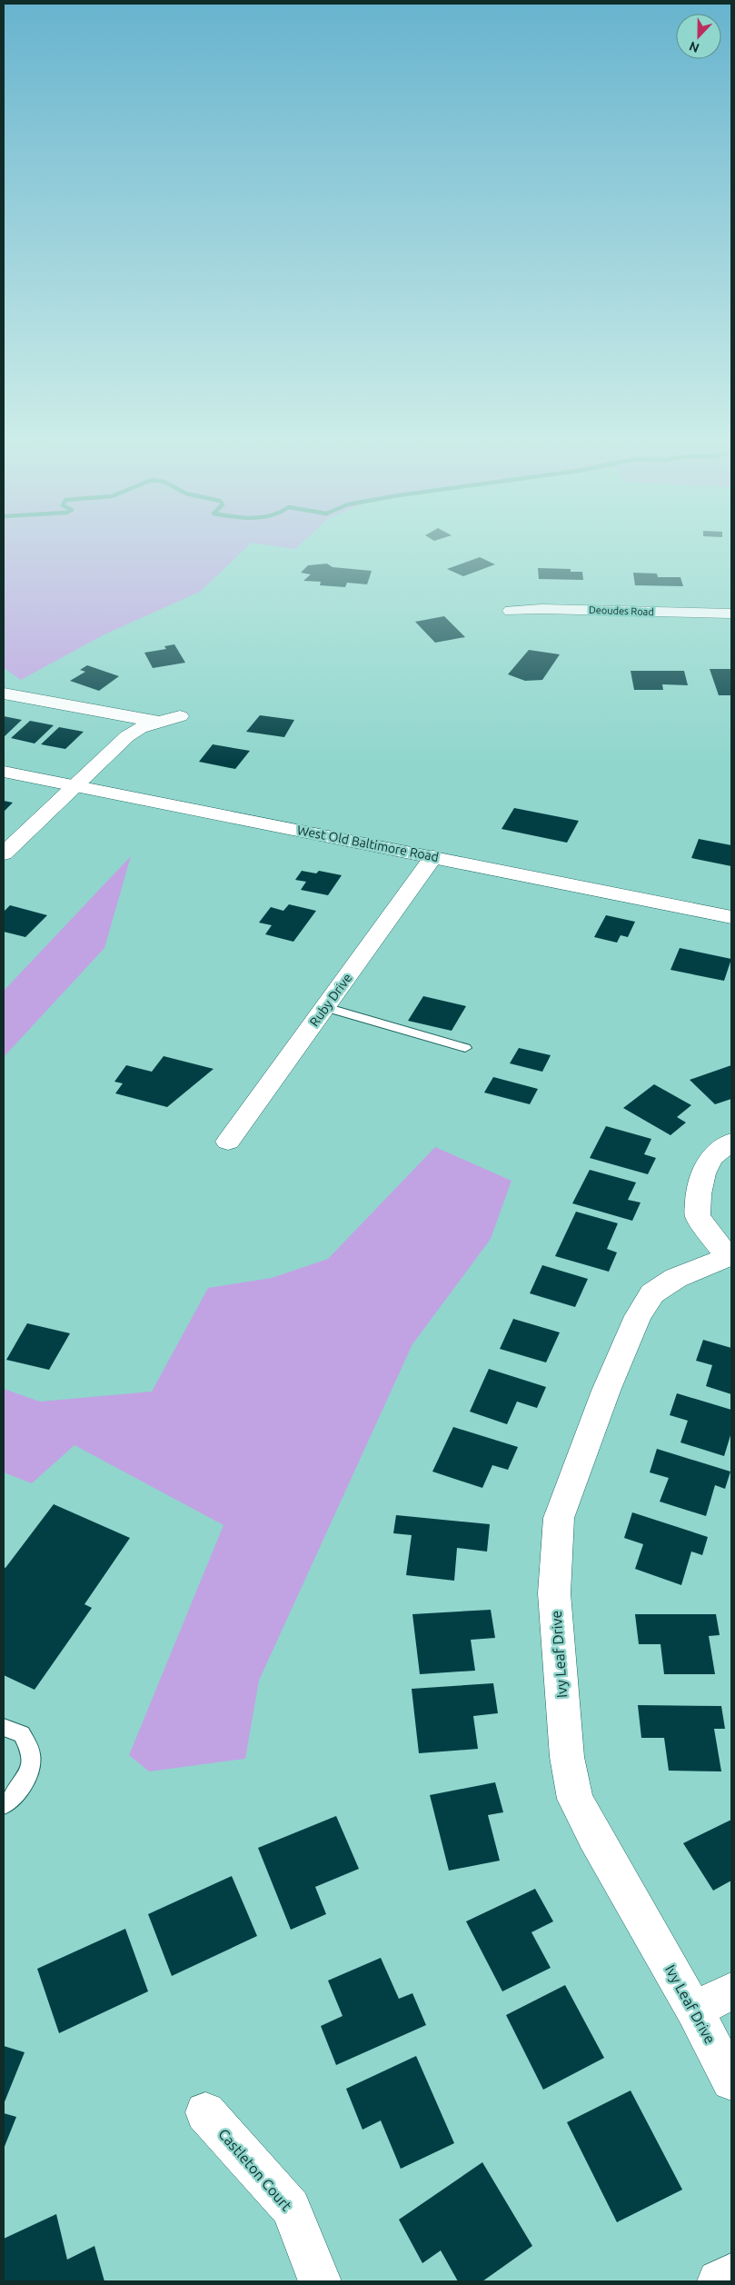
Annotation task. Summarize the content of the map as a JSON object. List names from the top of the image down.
{
  "streets": {
    "street": [
      "Deoudes Road",
      "West Old Baltimore Road",
      "Ruby Drive",
      "Ivy Leaf Drive",
      "Castleton Court"
    ]
  },
  "crossings": [
    ["West Old Baltimore Road", "Ruby Drive"]
  ],
  "north": "bottom"
}
